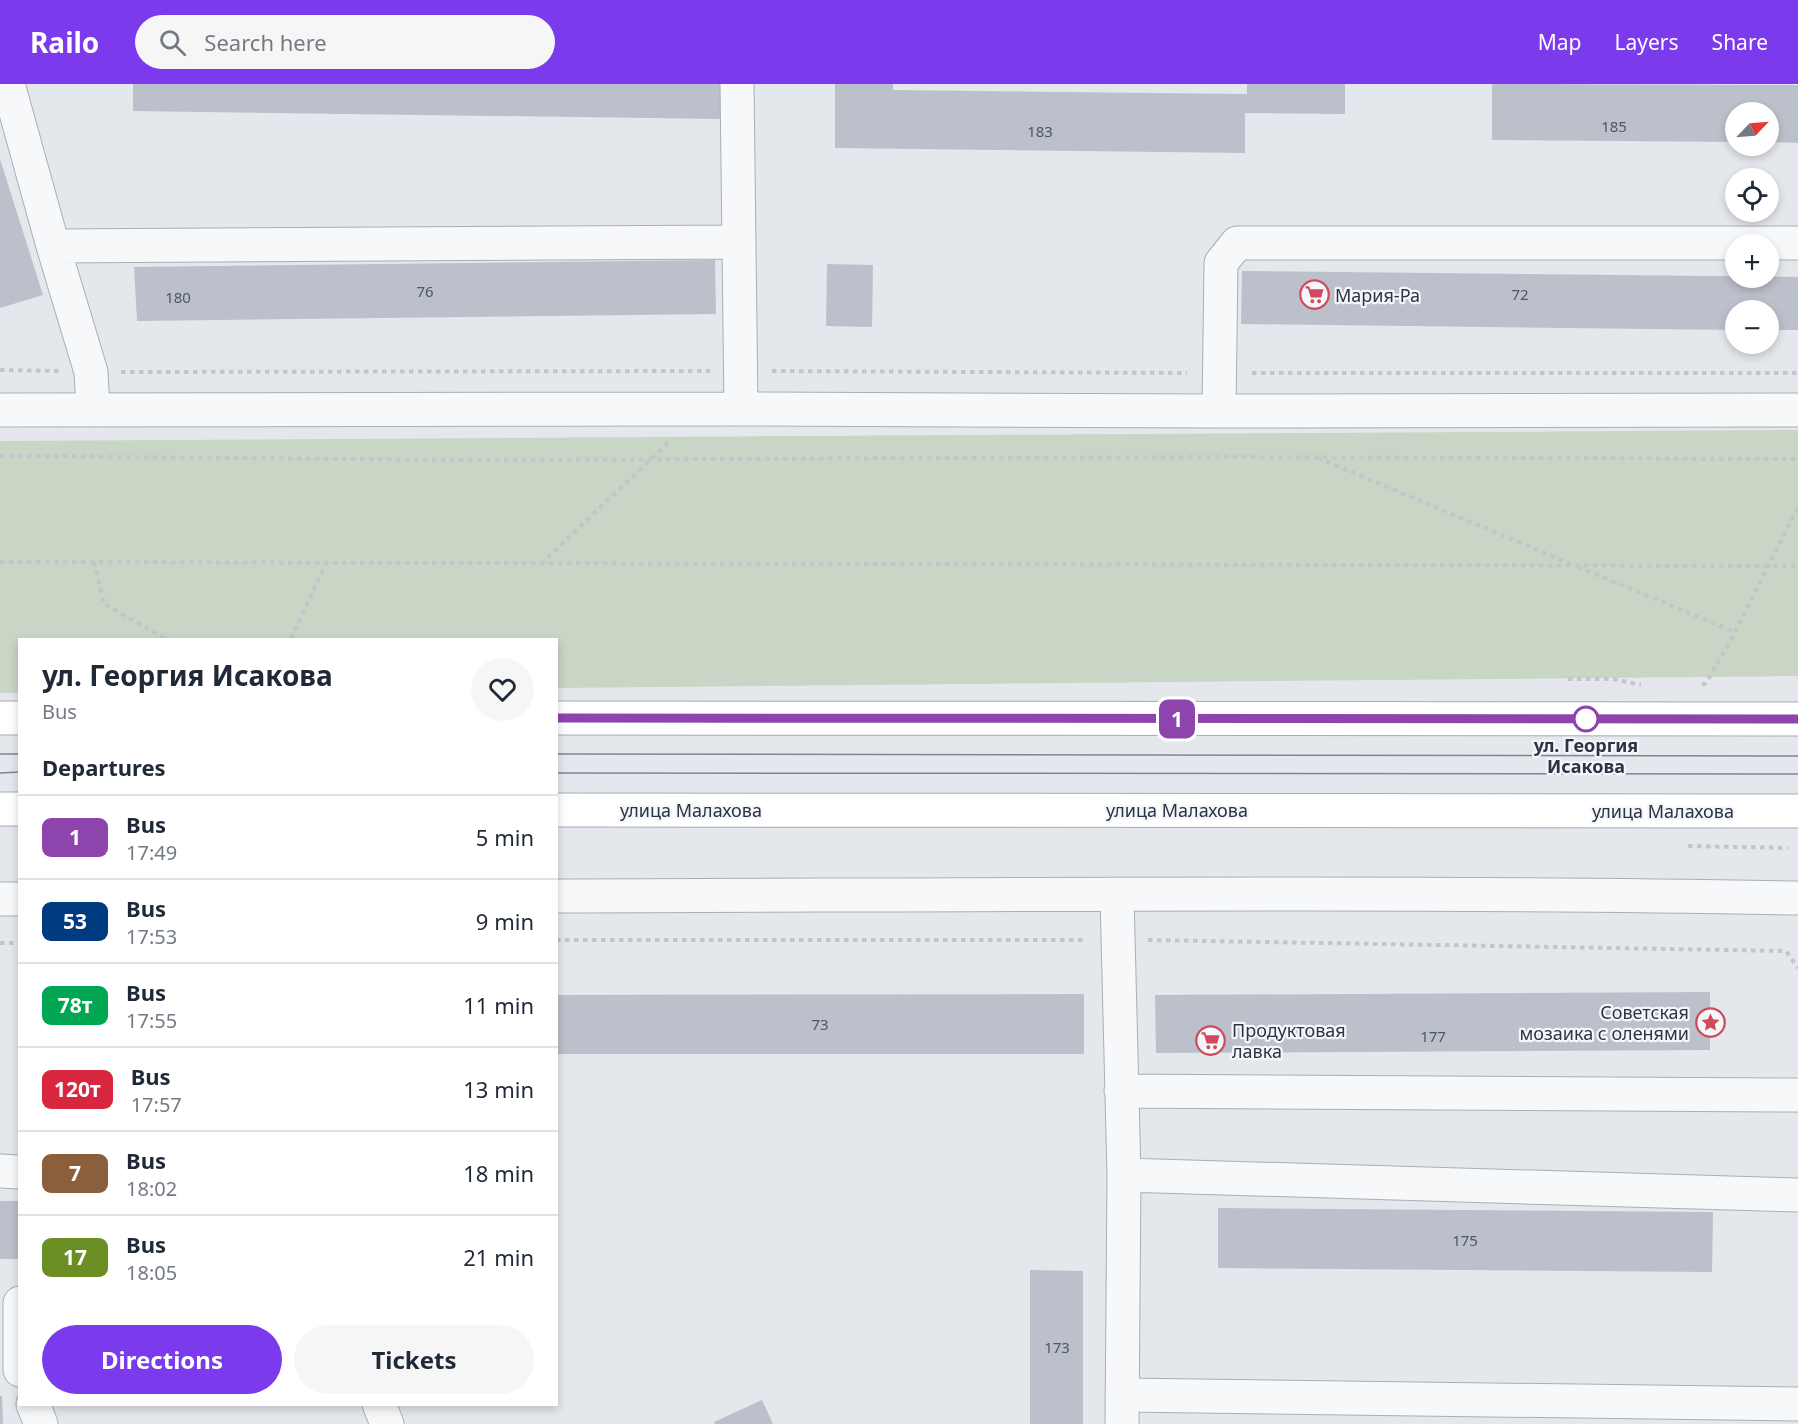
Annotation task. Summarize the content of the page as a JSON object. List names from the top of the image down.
{
  "streets": {
    "main road": ["улица Малахова"]
  },
  "places": {
    "supermarket": ["Мария-Ра", "Продуктовая лавка"],
    "other": ["ул. Георгия Исакова"],
    "place": ["Советская мозаика с оленями"]
  },
  "lines": ["bus line 1"],
  "house_numbers": [
    "185",
    "183",
    "76",
    "72",
    "180",
    "73",
    "177",
    "175",
    "173"
  ],
  "north": "top right",
  "page": {
    "header": "Railo",
    "search": "Search here",
    "nav": ["Map", "Layers", "Share"],
    "on_map": "1",
    "map_buttons": ["+", "−"],
    "heading": [
      ["ул. Георгия Исакова", "Bus"],
      "Departures"
    ],
    "list": [
      {
        "mark": "1",
        "name": "Bus",
        "note": "17:49",
        "value": "5 min"
      },
      {
        "mark": "53",
        "name": "Bus",
        "note": "17:53",
        "value": "9 min"
      },
      {
        "mark": "78т",
        "name": "Bus",
        "note": "17:55",
        "value": "11 min"
      },
      {
        "mark": "120т",
        "name": "Bus",
        "note": "17:57",
        "value": "13 min"
      },
      {
        "mark": "7",
        "name": "Bus",
        "note": "18:02",
        "value": "18 min"
      },
      {
        "mark": "17",
        "name": "Bus",
        "note": "18:05",
        "value": "21 min"
      }
    ],
    "buttons": ["Directions", "Tickets"]
  }
}
